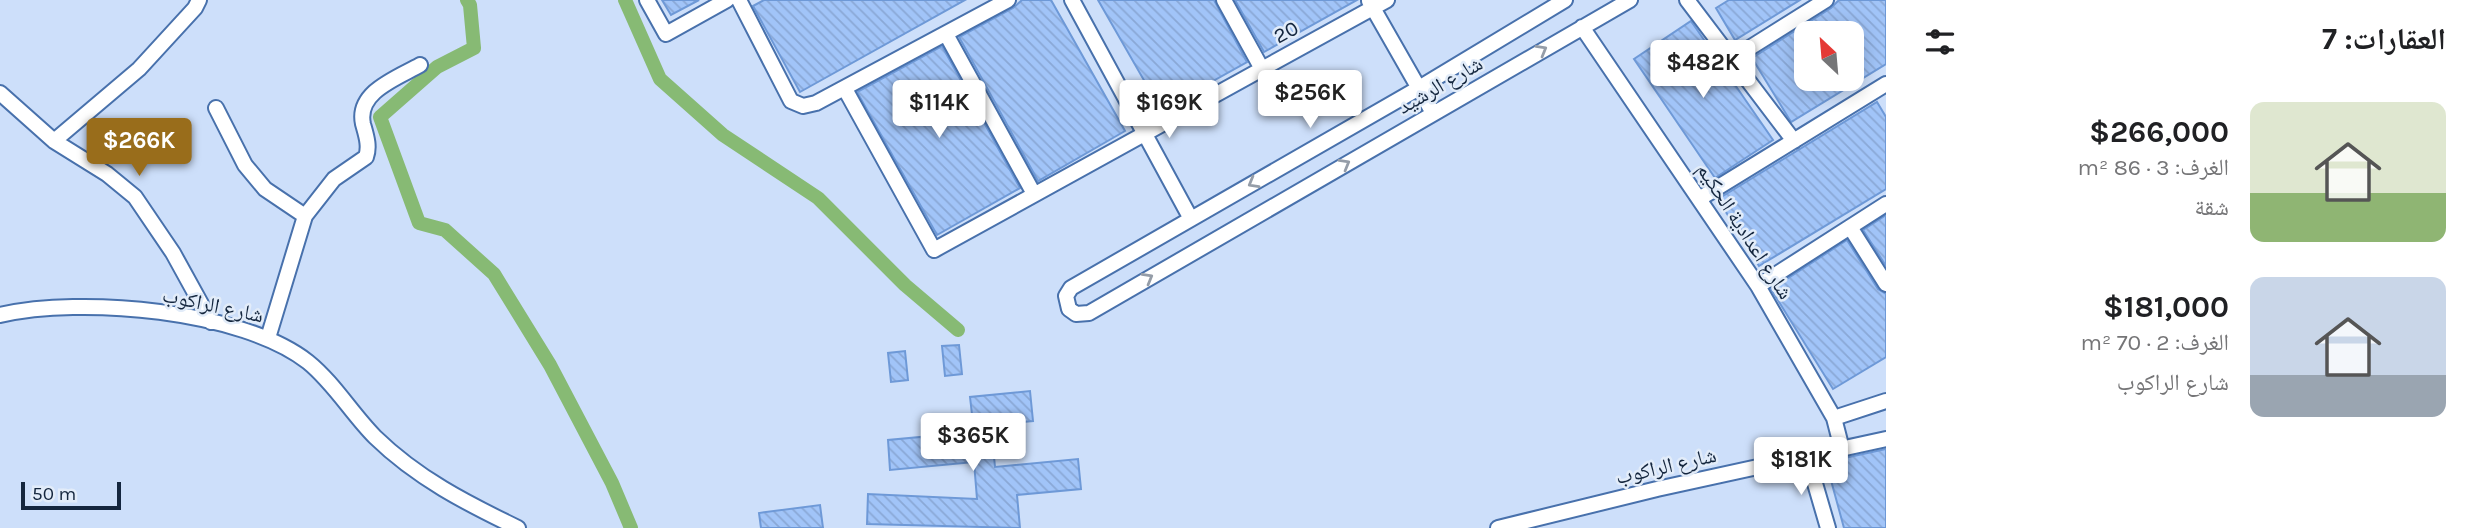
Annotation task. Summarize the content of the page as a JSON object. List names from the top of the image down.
{
  "streets": {
    "street": [
      "20",
      "شارع الرشيد",
      "شارع اعدادية الحكيم",
      "شارع الراكوب"
    ]
  },
  "crossings": [
    ["شارع الرشيد", "شارع اعدادية الحكيم"],
    ["شارع اعدادية الحكيم", "شارع الراكوب"]
  ],
  "scale_bar": "50 m",
  "north": "top left",
  "page": {
    "heading": "العقارات: 7",
    "price": [
      "$482K",
      "$256K",
      "$114K",
      "$169K",
      "$266K",
      "$365K",
      "$181K"
    ],
    "list": [
      {
        "name": "$266,000",
        "note": "الغرف: 3 · 86 m² · شقة"
      },
      {
        "name": "$181,000",
        "note": "الغرف: 2 · 70 m² · شارع الراكوب"
      }
    ],
    "scale": "50 m"
  }
}
